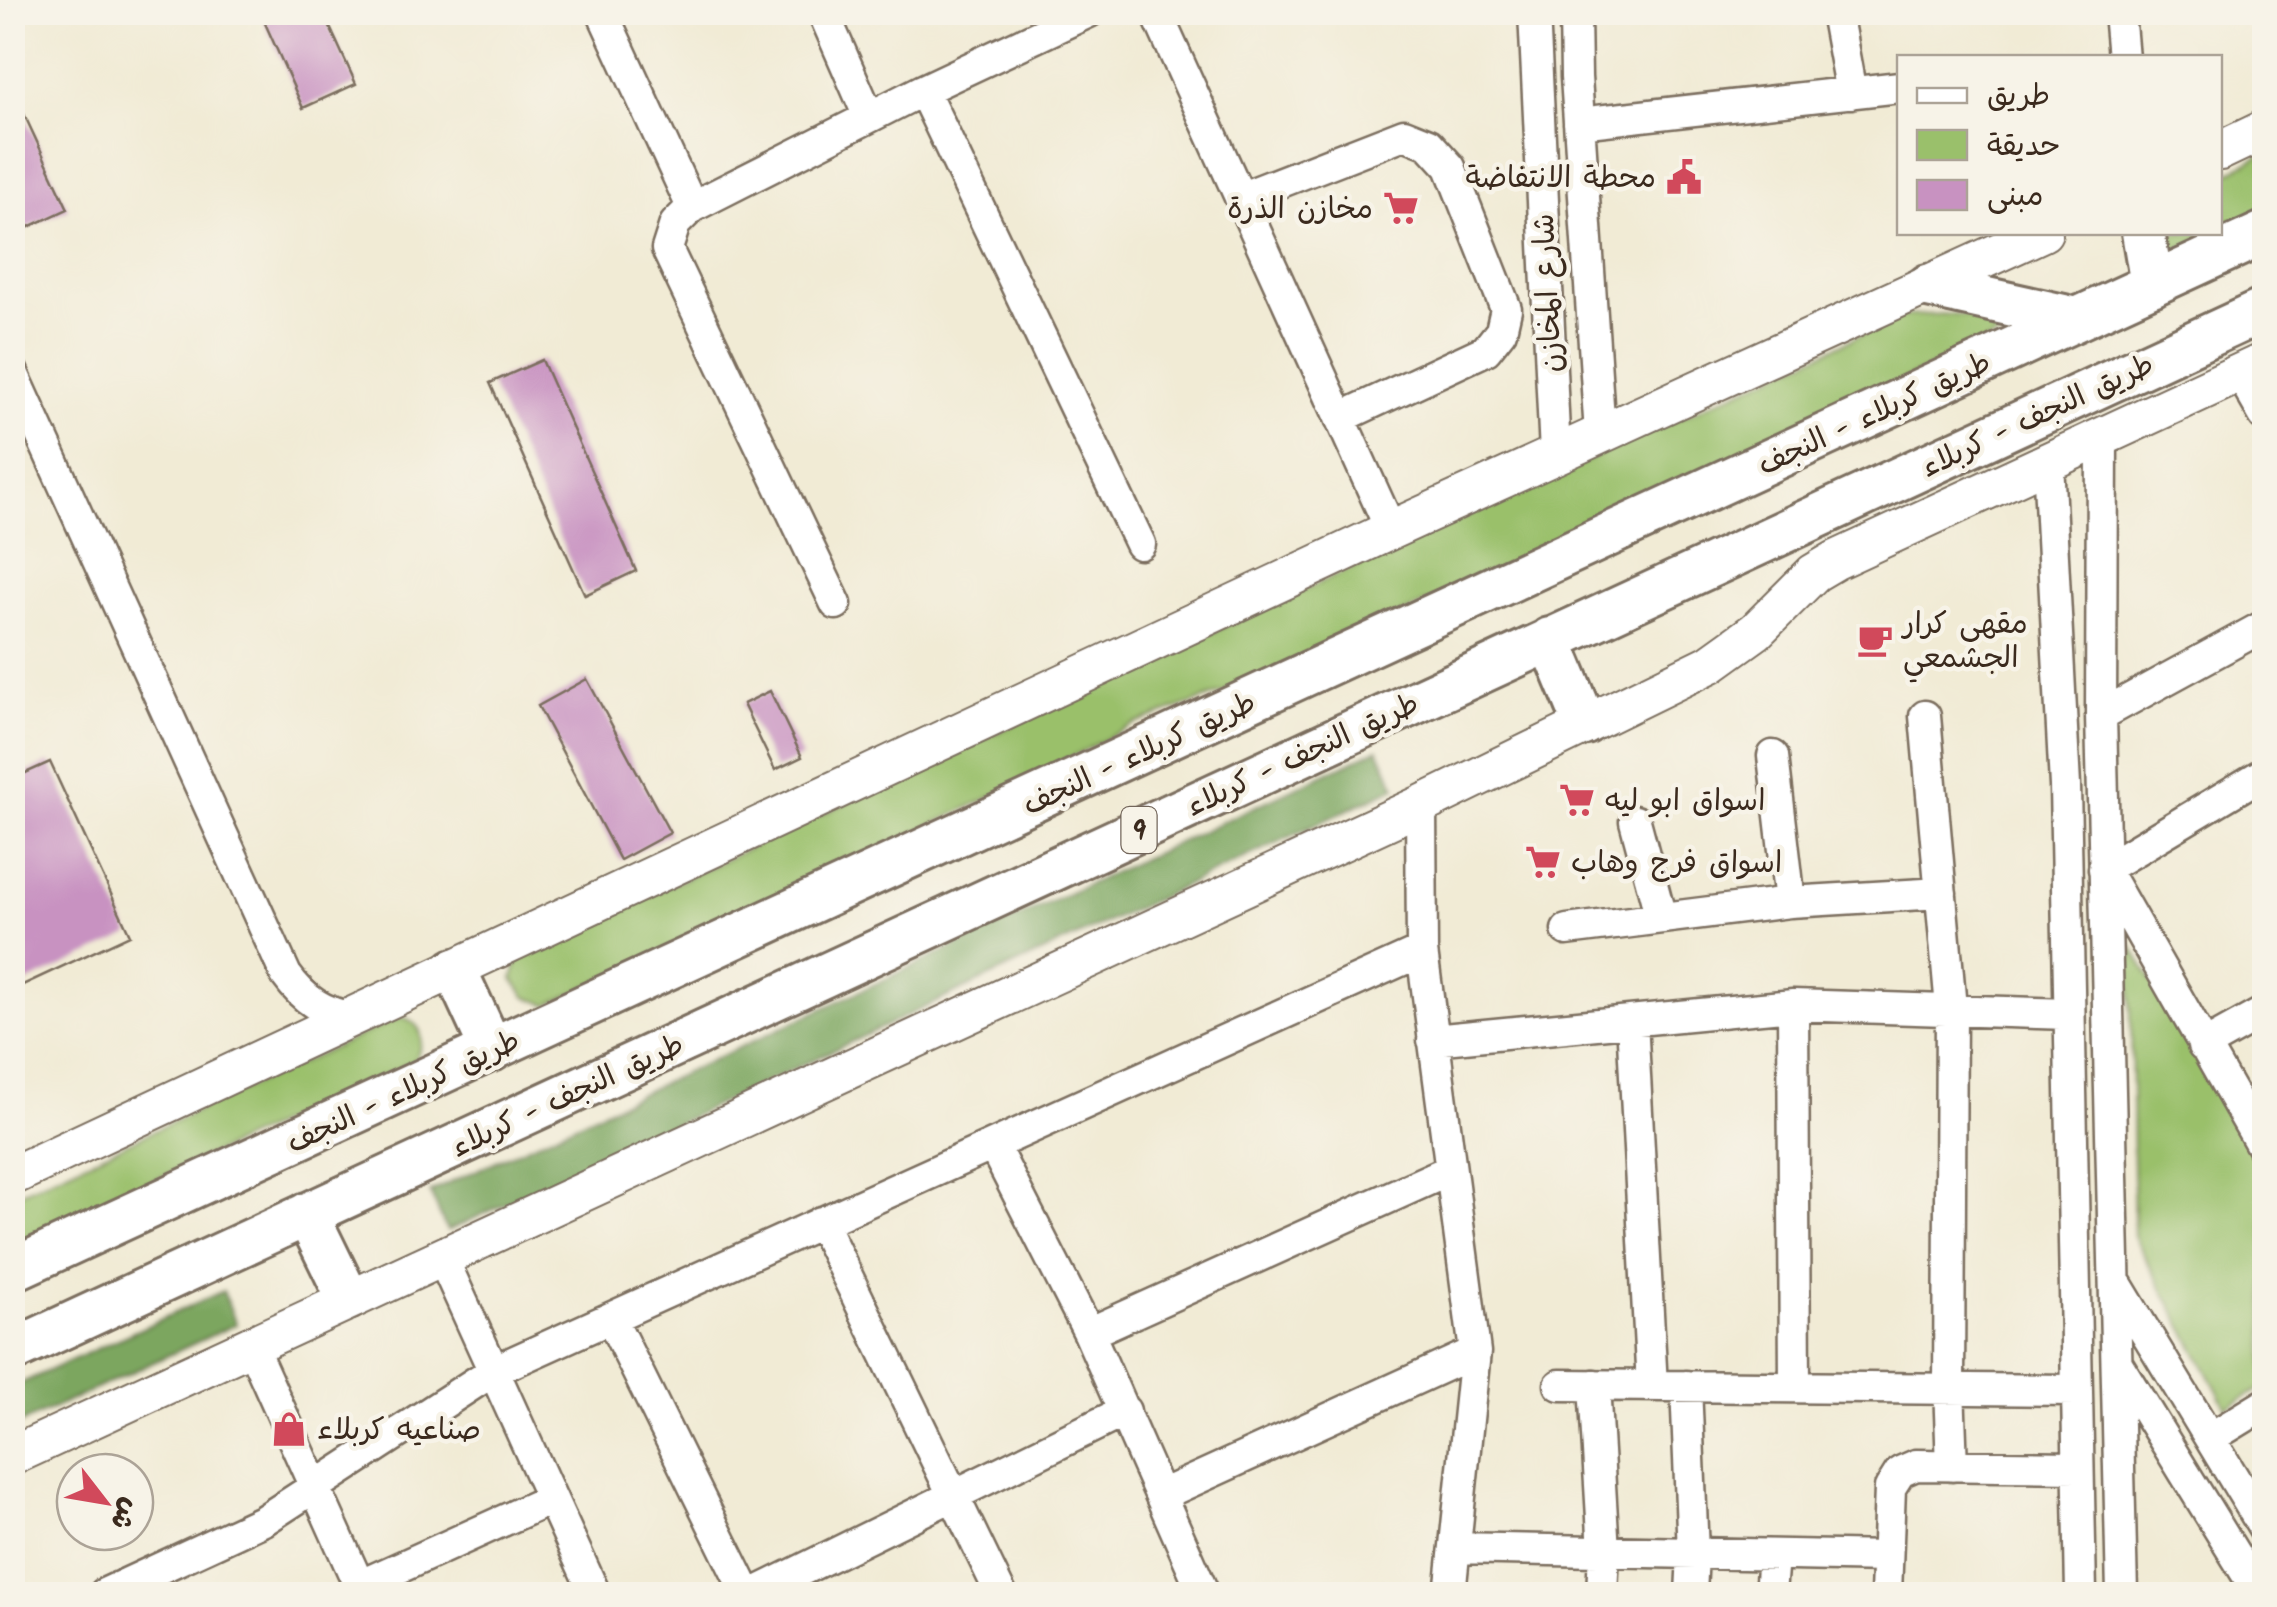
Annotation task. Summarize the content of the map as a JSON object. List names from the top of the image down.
{
  "streets": {
    "highway": ["طريق كربلاء - النجف", "طريق النجف - كربلاء", "9"],
    "street": ["شارع المخازن"]
  },
  "places": {
    "public building": ["محطة الانتفاضة"],
    "supermarket": ["مخازن الذرة", "اسواق ابو ليه", "اسواق فرج وهاب"],
    "cafe": ["مقهى كرار الجشمعي"],
    "shop": ["صناعيه كربلاء"]
  },
  "legend": ["طريق", "حديقة", "مبنى"],
  "north": "bottom right"
}
